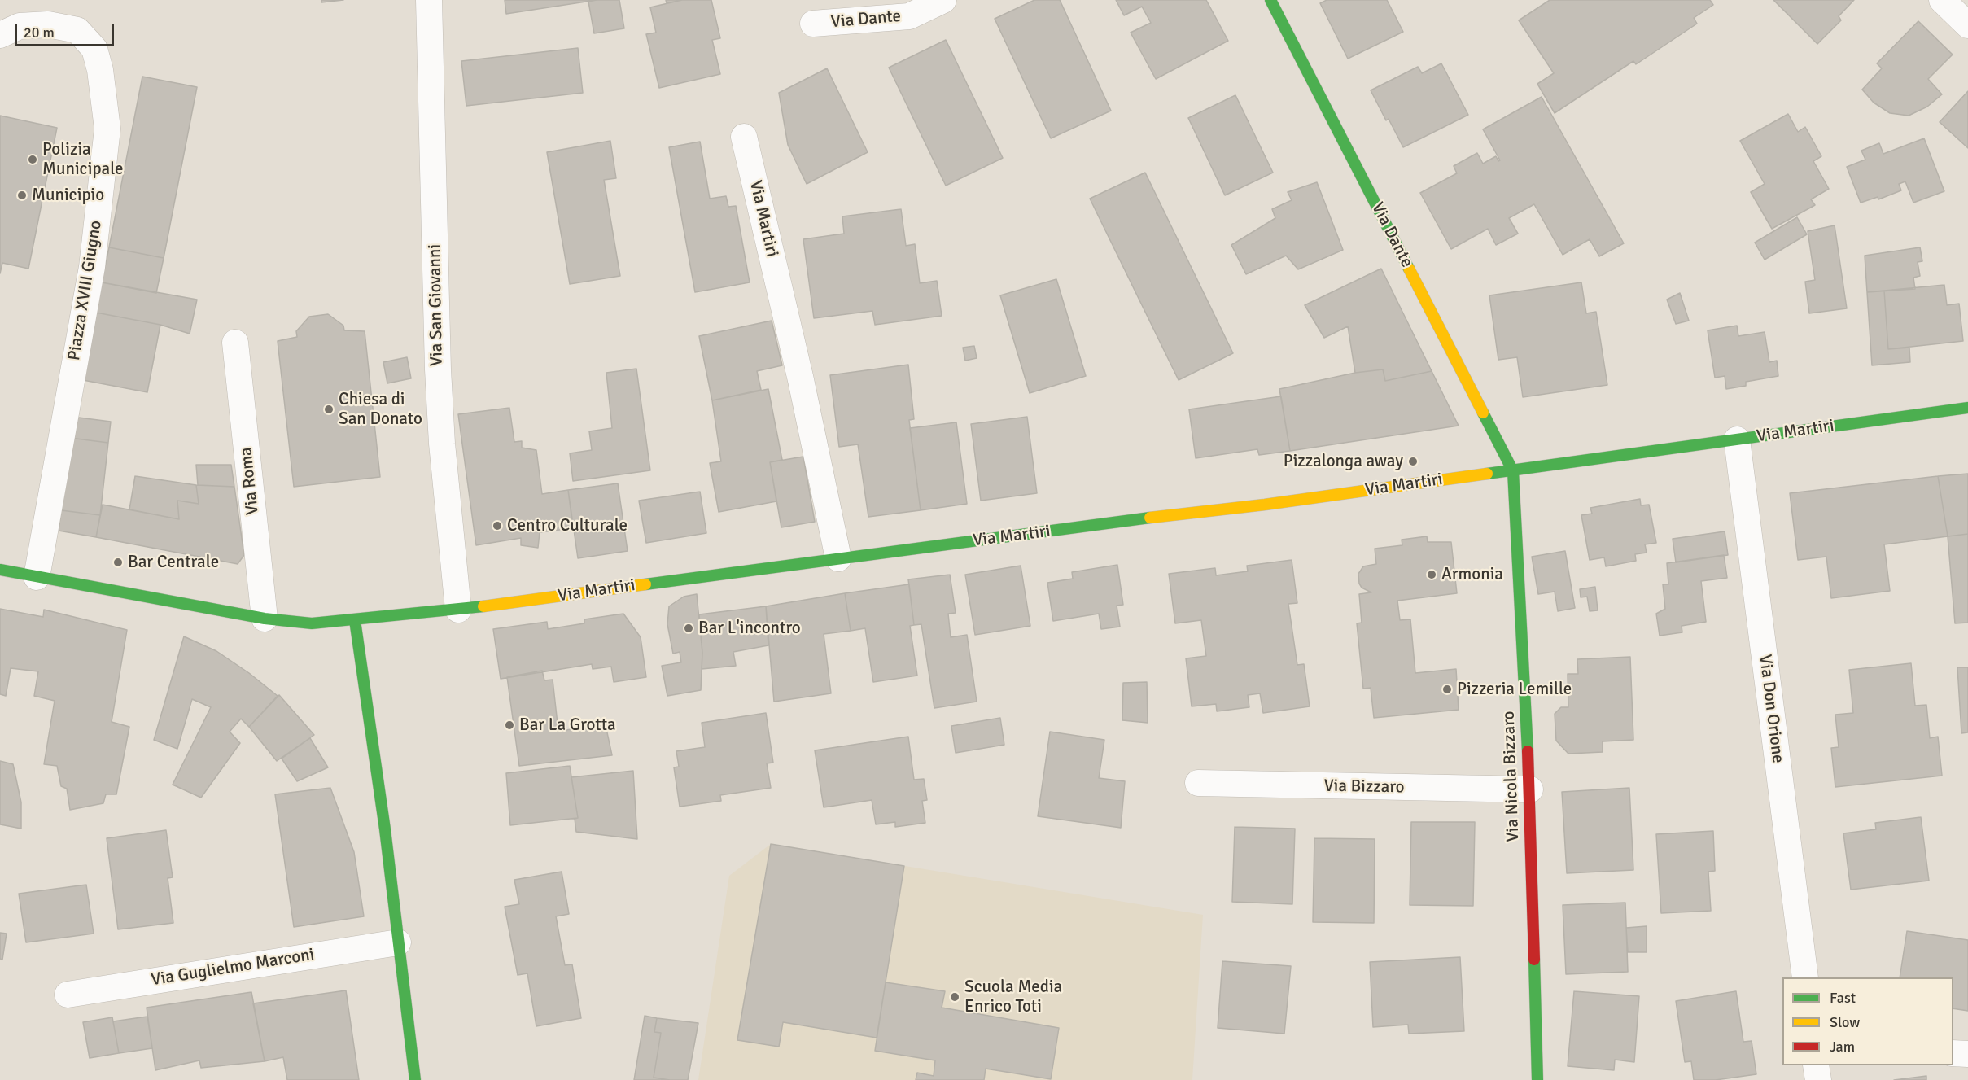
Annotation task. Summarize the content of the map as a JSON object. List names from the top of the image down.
{
  "streets": {
    "street": [
      "Via Dante",
      "Via Martiri",
      "Piazza XVIII Giugno",
      "Via San Giovanni",
      "Via Roma",
      "Via Don Orione",
      "Via Nicola Bizzaro",
      "Via Bizzaro",
      "Via Guglielmo Marconi"
    ]
  },
  "crossings": [
    ["Via Dante", "Via Martiri"],
    ["Via Dante", "Via Nicola Bizzaro"],
    ["Via Martiri", "Via San Giovanni"],
    ["Via Martiri", "Via Don Orione"],
    ["Via Martiri", "Via Nicola Bizzaro"],
    ["Via Nicola Bizzaro", "Via Bizzaro"]
  ],
  "places": [
    "Polizia Municipale",
    "Municipio",
    "Chiesa di San Donato",
    "Pizzalonga away",
    "Centro Culturale",
    "Bar Centrale",
    "Armonia",
    "Bar L'incontro",
    "Pizzeria Lemille",
    "Bar La Grotta",
    "Scuola Media Enrico Toti"
  ],
  "legend": ["Fast", "Slow", "Jam"],
  "scale_bar": "20 m"
}
